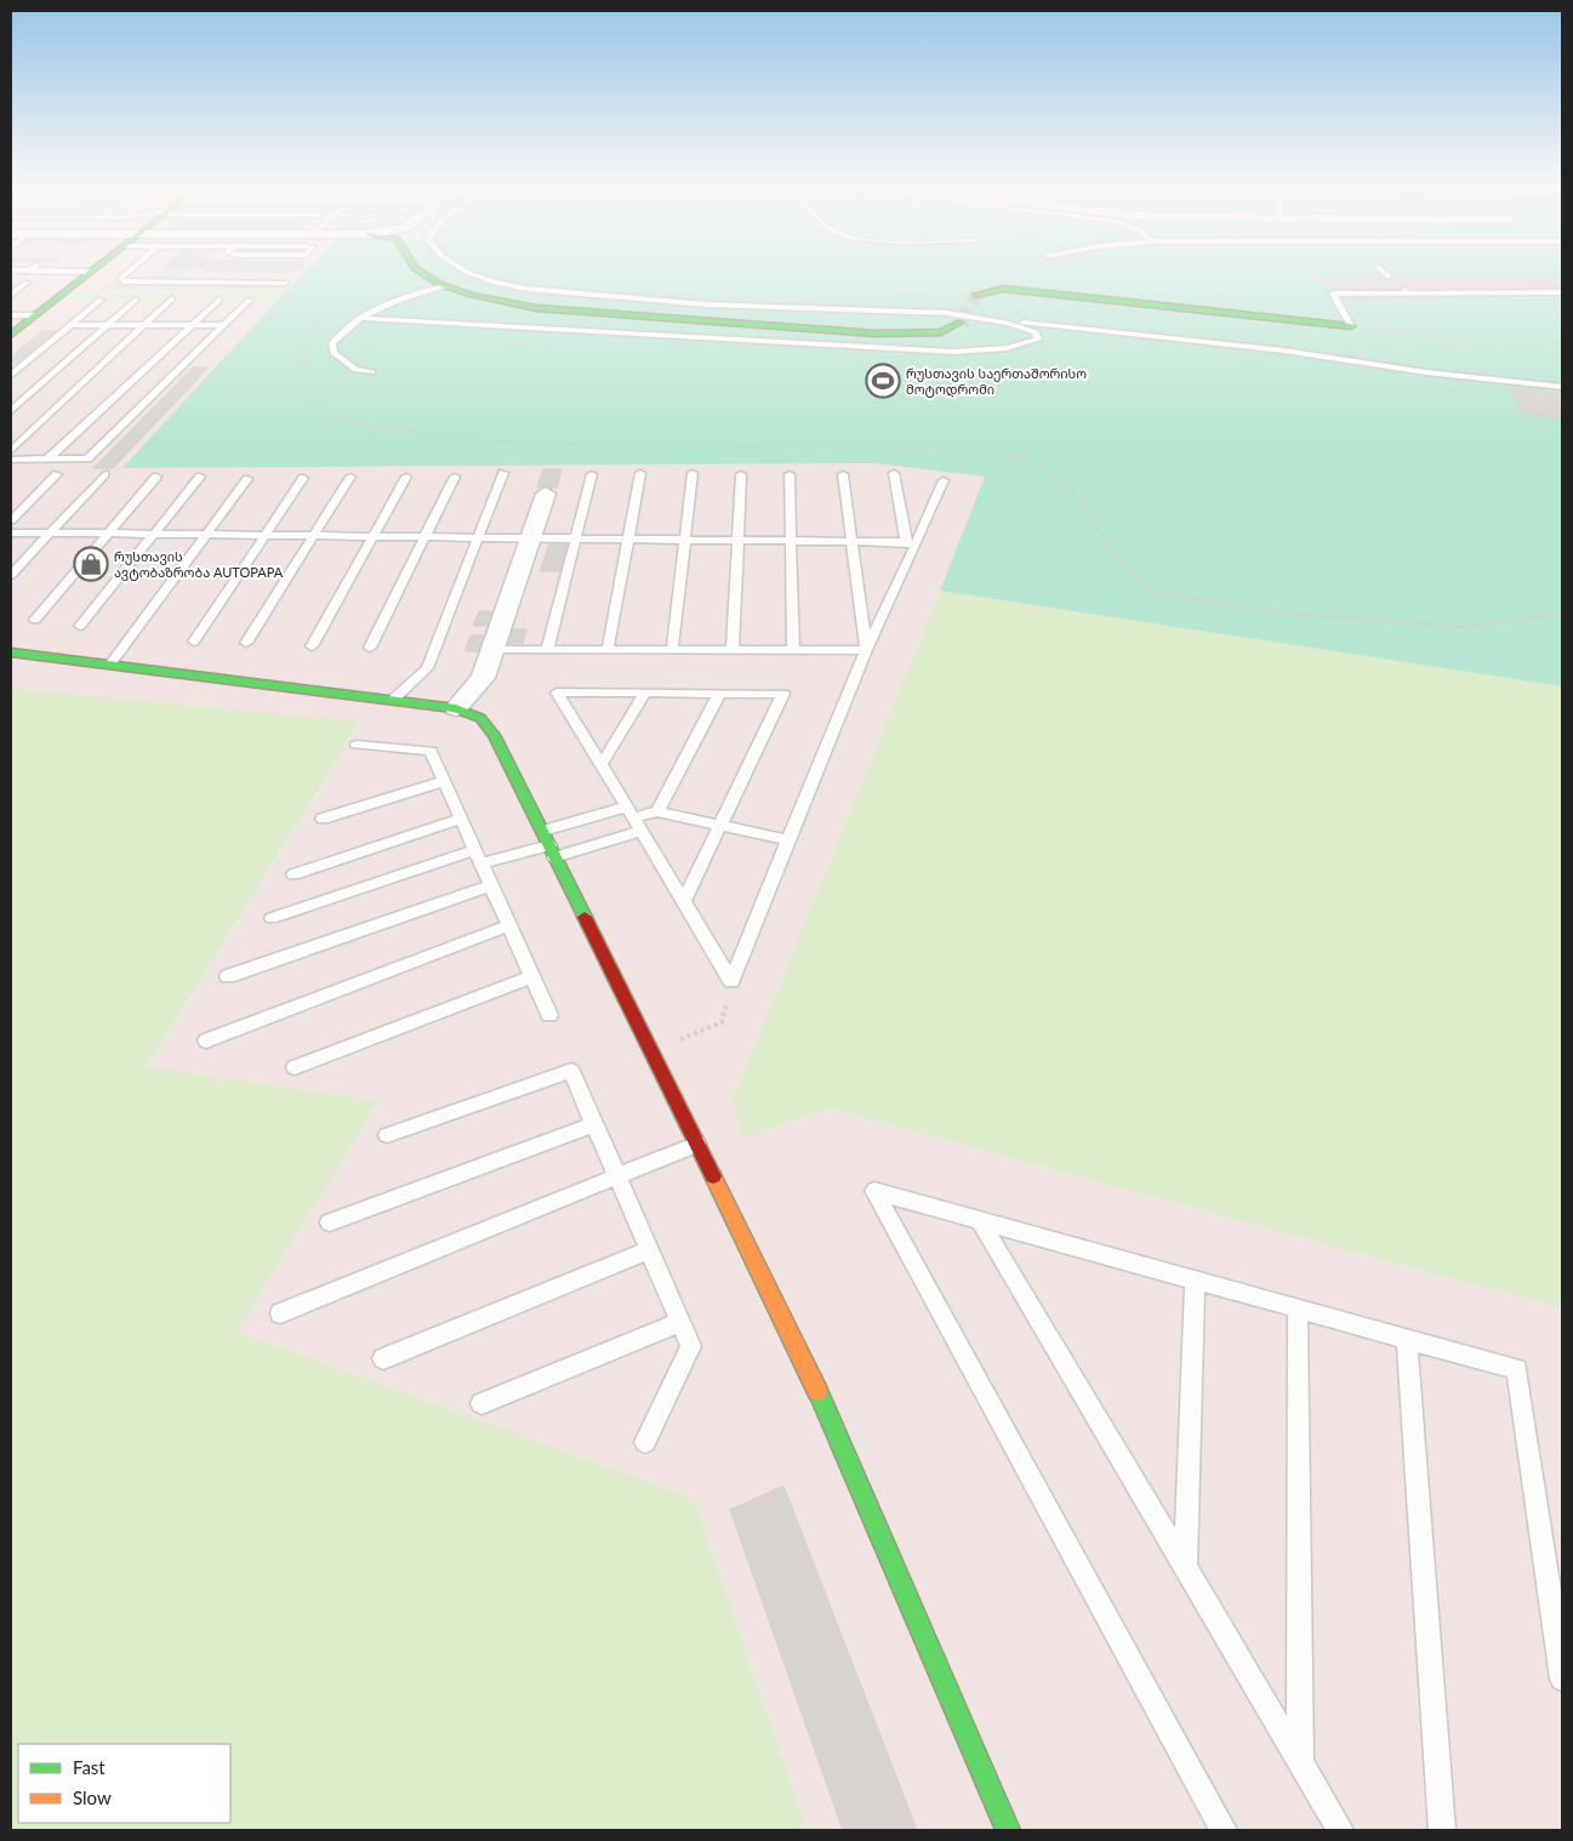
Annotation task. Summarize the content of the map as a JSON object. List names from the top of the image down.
{
  "places": {
    "sports": ["რუსთავის საერთაშორისო მოტოდრომი"],
    "shop": ["რუსთავის ავტობაზრობა AUTOPAPA"]
  },
  "legend": ["Fast", "Slow"]
}
